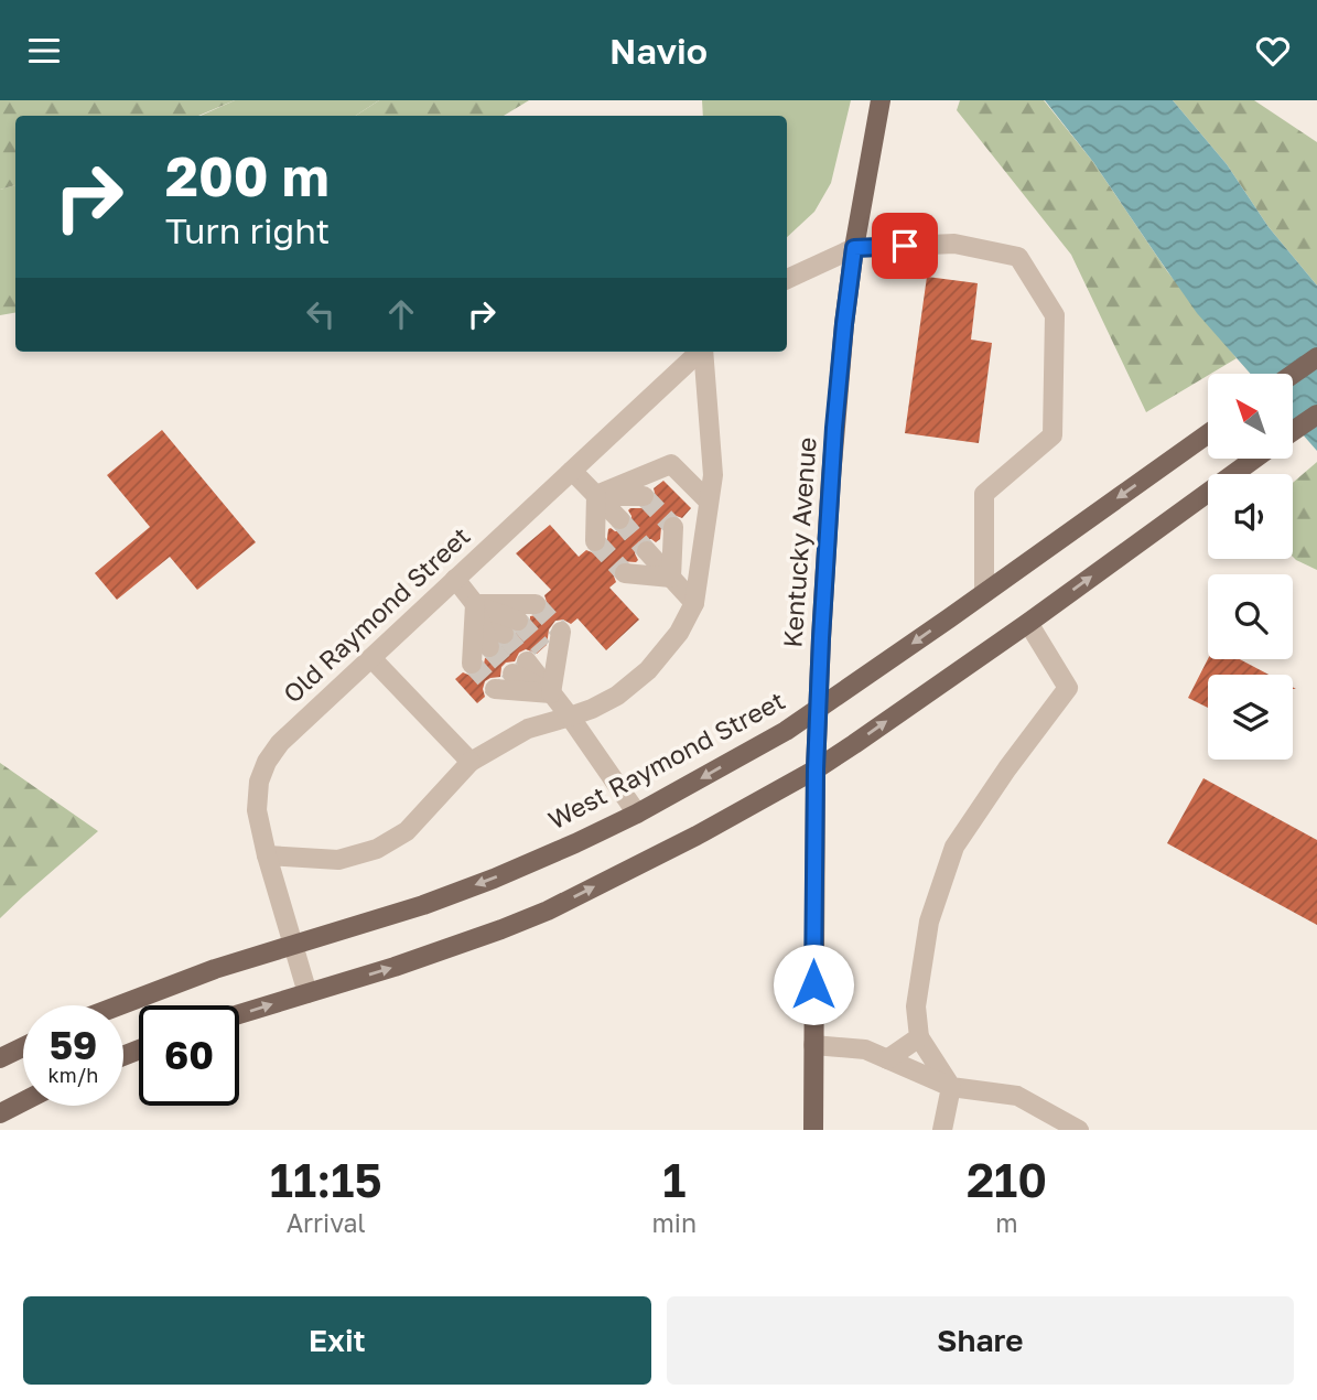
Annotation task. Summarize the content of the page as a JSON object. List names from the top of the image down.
{
  "streets": {
    "main road": ["Kentucky Avenue", "West Raymond Street"],
    "lane": ["Old Raymond Street"]
  },
  "crossings": [
    ["Kentucky Avenue", "West Raymond Street"],
    ["Old Raymond Street", "West Raymond Street"]
  ],
  "north": "top left",
  "page": {
    "header": "Navio",
    "turn": ["200 m", "Turn right"],
    "speed": "59 km/h",
    "limit": "60",
    "eta": [
      "11:15",
      "Arrival",
      "1",
      "min",
      "210",
      "m"
    ],
    "buttons": ["Exit", "Share"]
  }
}
